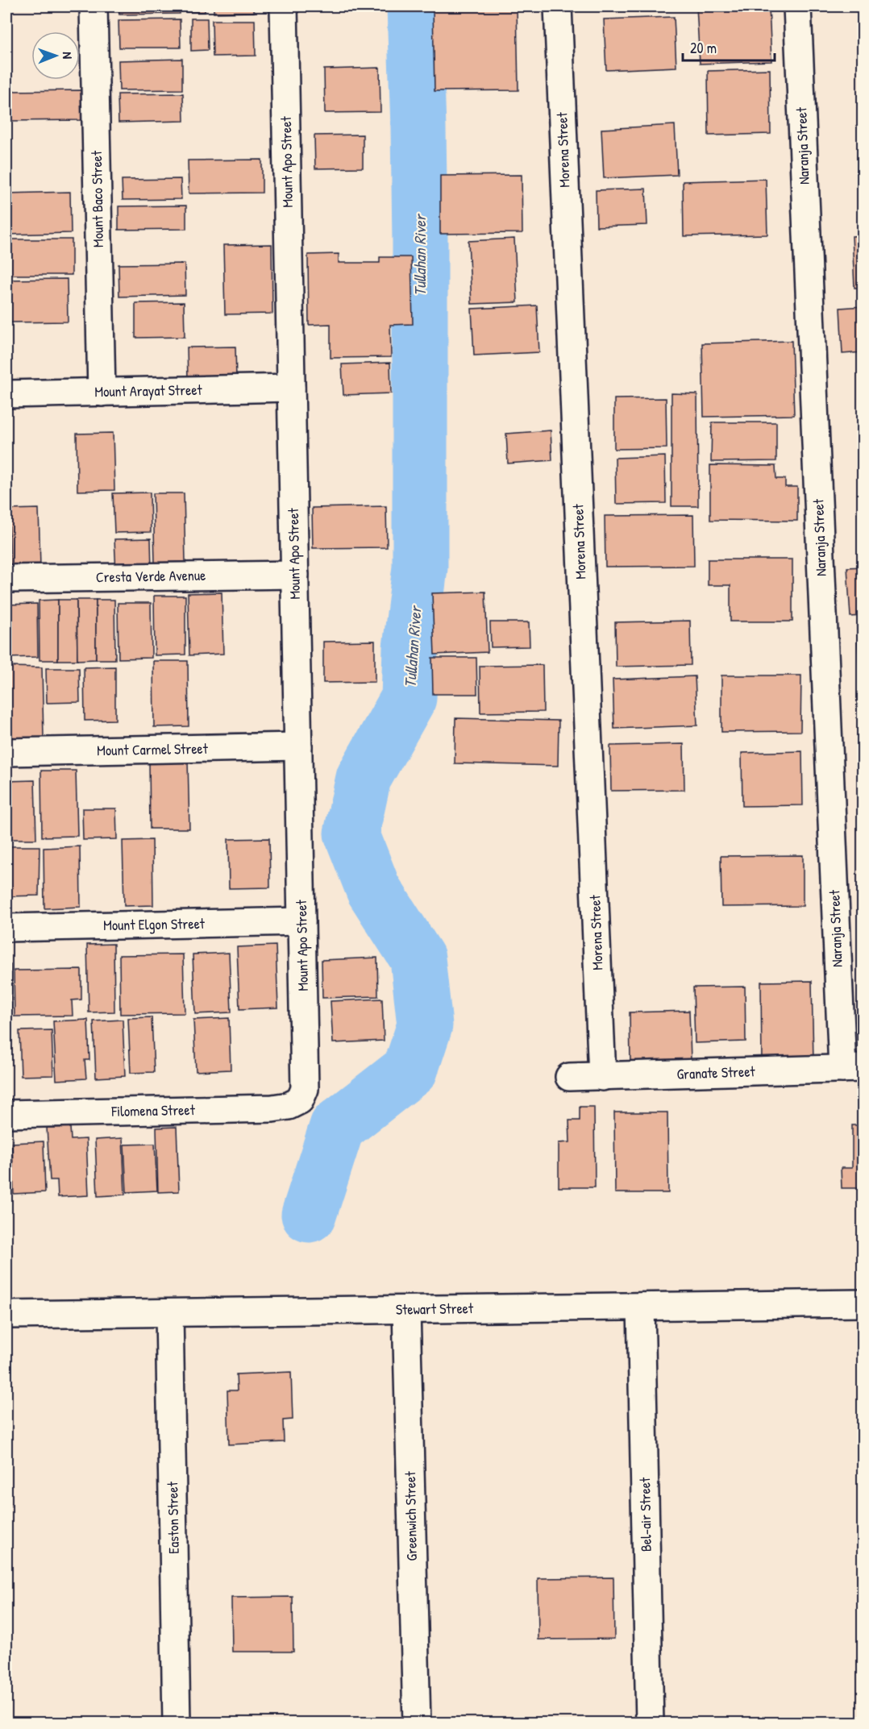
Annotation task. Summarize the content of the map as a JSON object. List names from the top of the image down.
{
  "streets": {
    "street": [
      "Naranja Street",
      "Morena Street",
      "Mount Apo Street",
      "Mount Baco Street",
      "Mount Arayat Street",
      "Cresta Verde Avenue",
      "Mount Carmel Street",
      "Mount Elgon Street",
      "Granate Street",
      "Filomena Street",
      "Stewart Street",
      "Bel-air Street",
      "Greenwich Street",
      "Easton Street"
    ]
  },
  "crossings": [
    ["Naranja Street", "Granate Street"],
    ["Morena Street", "Granate Street"],
    ["Mount Apo Street", "Mount Arayat Street"],
    ["Mount Apo Street", "Cresta Verde Avenue"],
    ["Mount Apo Street", "Mount Carmel Street"],
    ["Mount Apo Street", "Mount Elgon Street"],
    ["Mount Apo Street", "Filomena Street"],
    ["Mount Baco Street", "Mount Arayat Street"],
    ["Stewart Street", "Bel-air Street"],
    ["Stewart Street", "Greenwich Street"],
    ["Stewart Street", "Easton Street"]
  ],
  "water": ["Tullahan River"],
  "scale_bar": "20 m",
  "north": "right"
}
